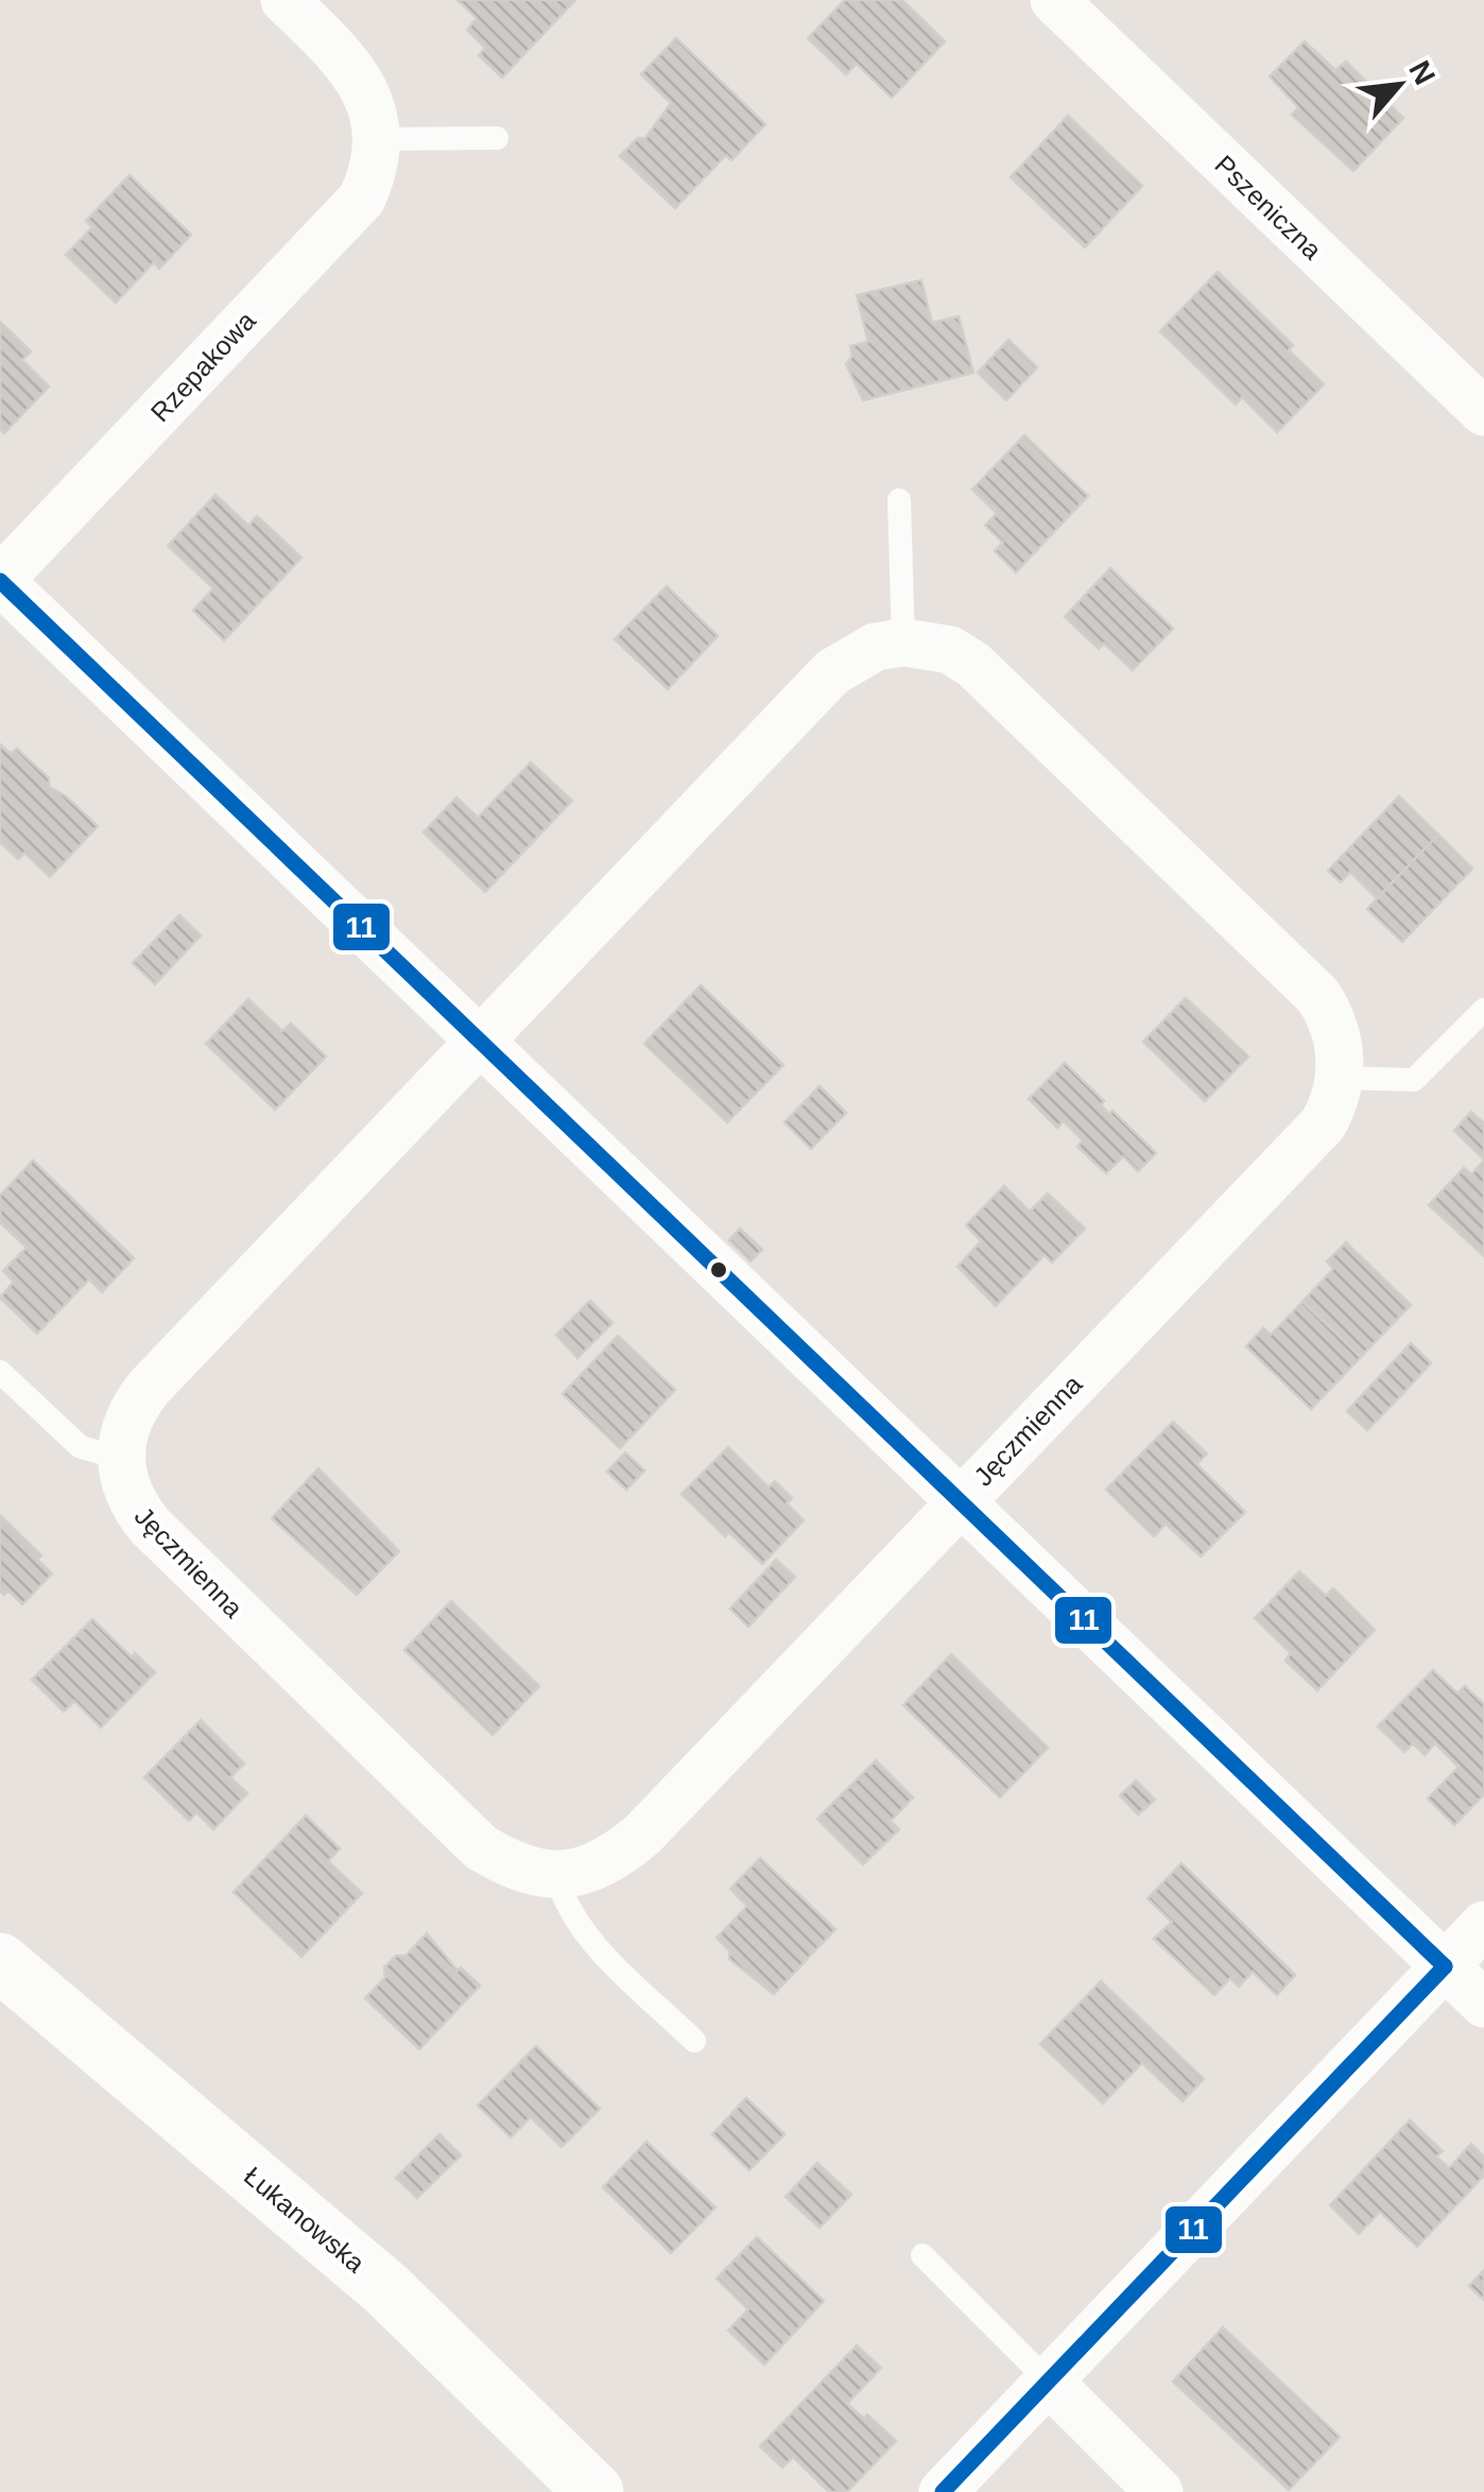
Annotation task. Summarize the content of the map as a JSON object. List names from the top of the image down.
{
  "streets": {
    "street": [
      "Pszeniczna",
      "Rzepakowa",
      "Jęczmienna",
      "Łukanowska"
    ]
  },
  "lines": ["transit line 11"],
  "north": "top right"
}
